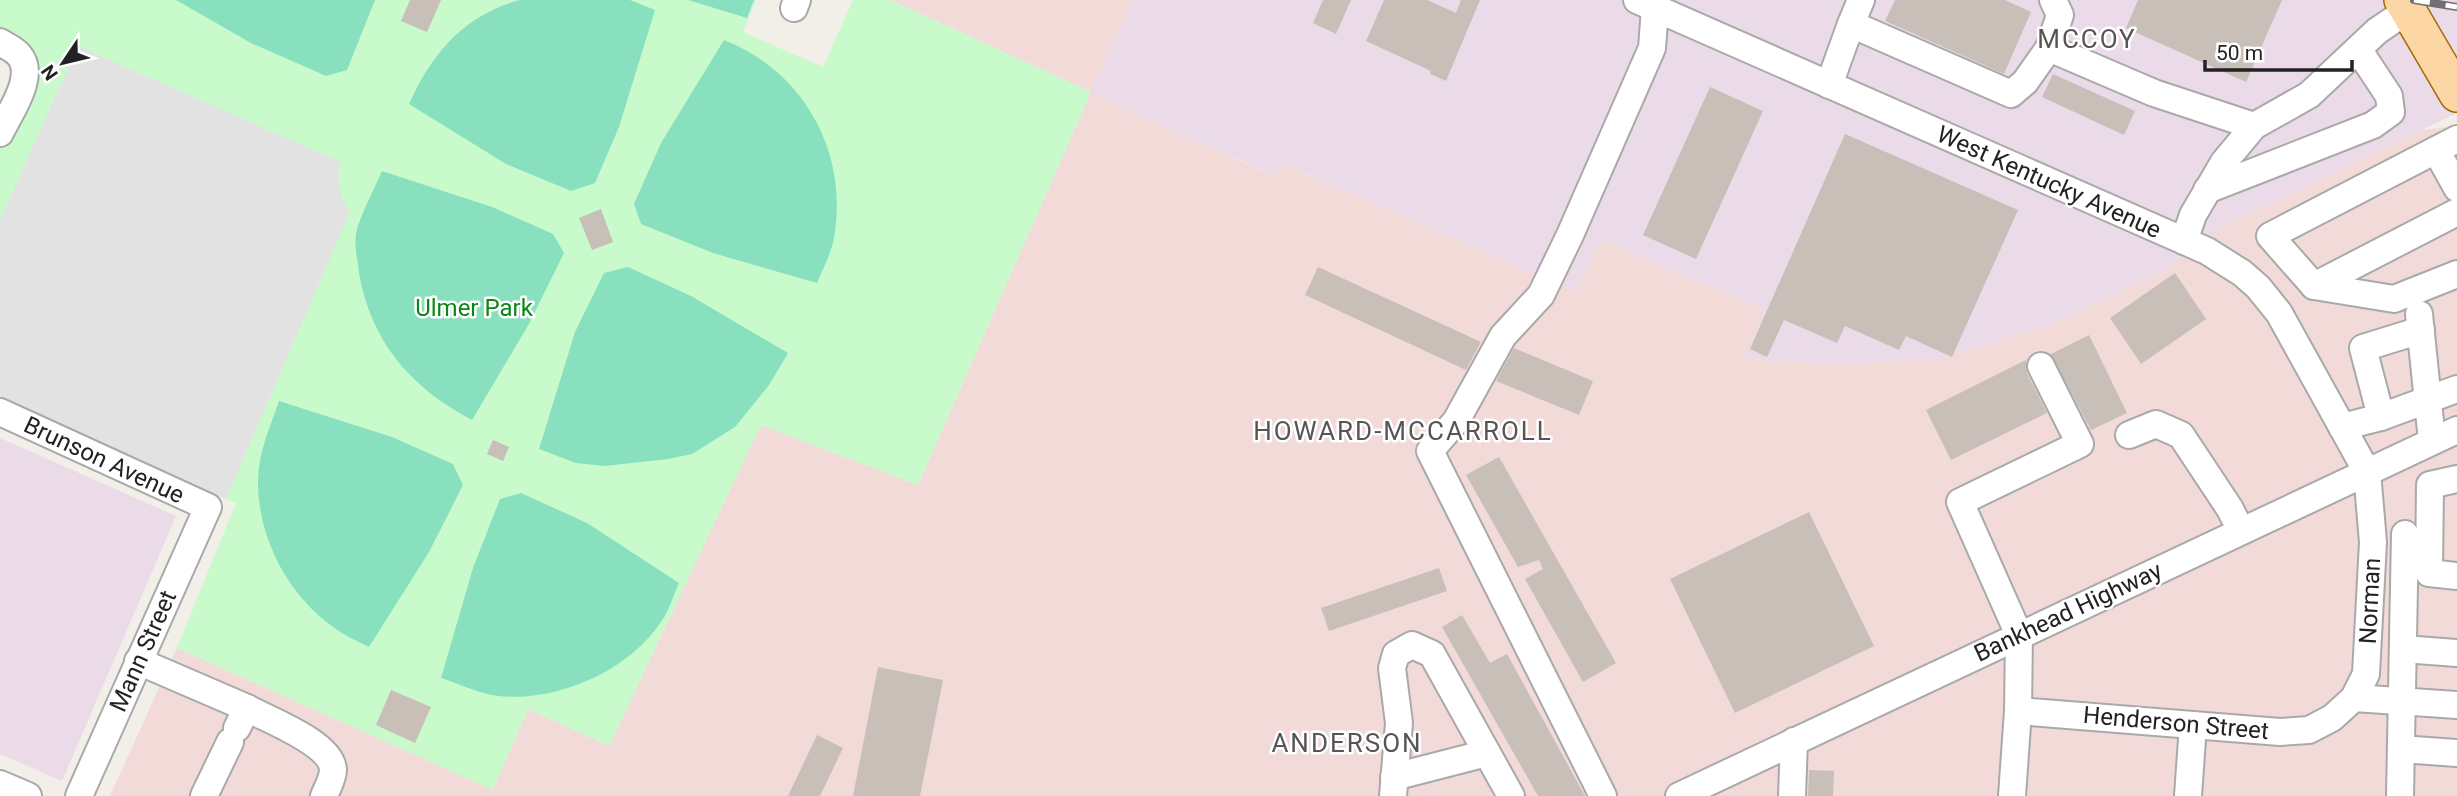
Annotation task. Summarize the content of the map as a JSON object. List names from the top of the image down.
{
  "streets": {
    "street": [
      "West Kentucky Avenue",
      "Brunson Avenue",
      "Norman",
      "Bankhead Highway",
      "Mann Street",
      "Henderson Street"
    ]
  },
  "crossings": [
    ["West Kentucky Avenue", "Norman"],
    ["West Kentucky Avenue", "Bankhead Highway"],
    ["Brunson Avenue", "Mann Street"],
    ["Norman", "Bankhead Highway"],
    ["Norman", "Henderson Street"]
  ],
  "districts": ["MCCOY", "HOWARD-MCCARROLL", "ANDERSON"],
  "parks": ["Ulmer Park"],
  "scale_bar": "50 m",
  "north": "bottom left"
}
